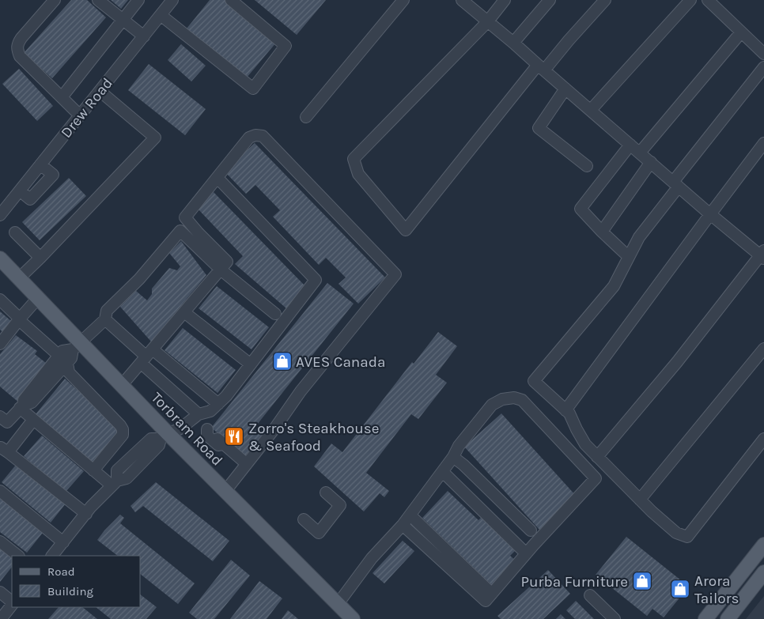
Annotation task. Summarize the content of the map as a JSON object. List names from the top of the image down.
{
  "streets": {
    "main road": ["Torbram Road"],
    "street": ["Drew Road"]
  },
  "places": {
    "shop": ["AVES Canada", "Purba Furniture", "Arora Tailors"],
    "restaurant": ["Zorro's Steakhouse & Seafood"]
  },
  "legend": ["Road", "Building"]
}
